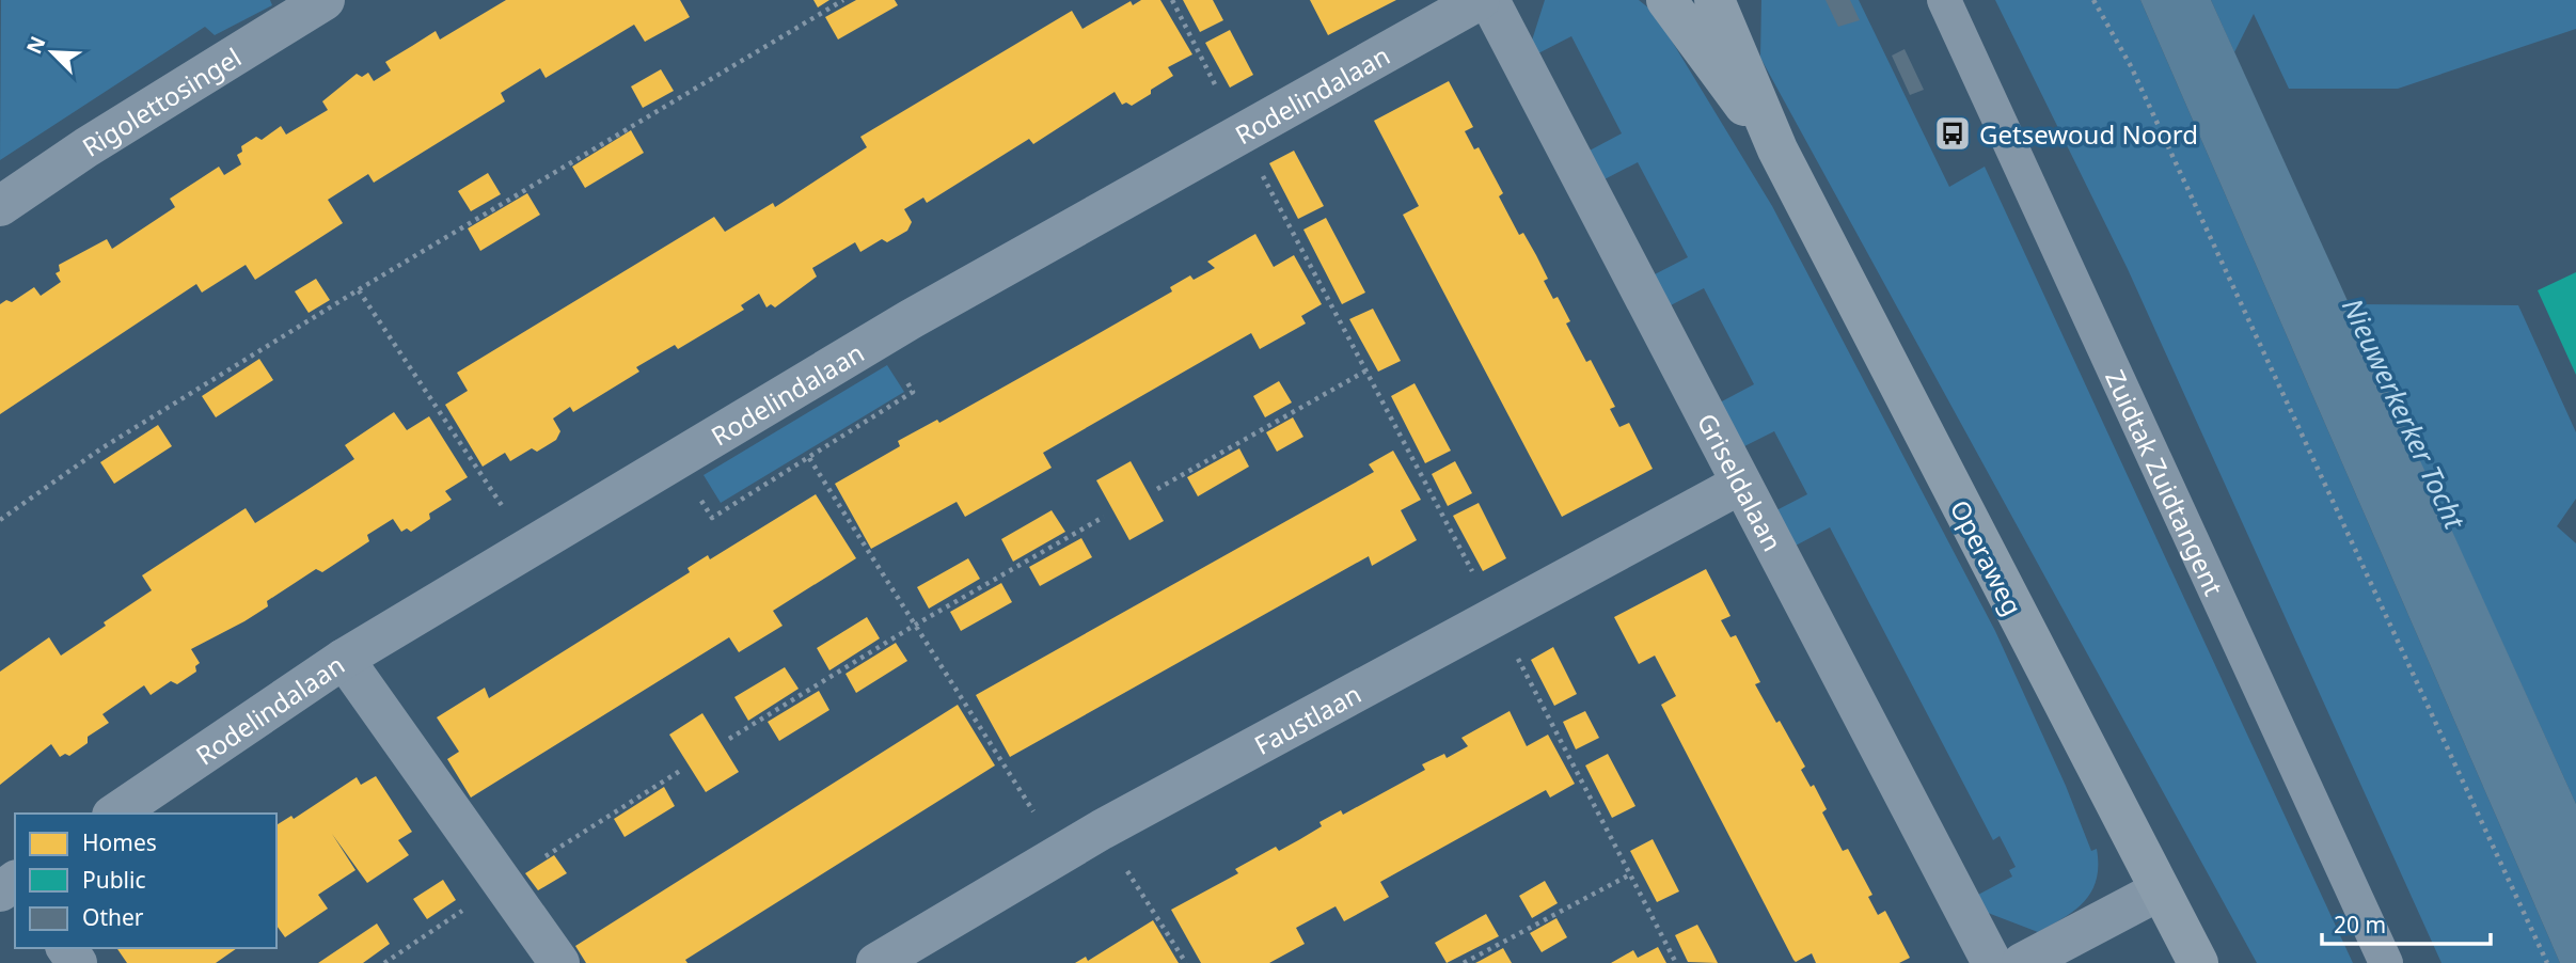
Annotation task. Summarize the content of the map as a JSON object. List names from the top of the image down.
{
  "streets": {
    "main road": ["Operaweg"],
    "street": [
      "Rodelindalaan",
      "Rigolettosingel",
      "Griseldalaan",
      "Faustlaan"
    ],
    "lane": ["Zuidtak Zuidtangent"]
  },
  "crossings": [
    ["Griseldalaan", "Faustlaan"]
  ],
  "water": ["Nieuwerkerker Tocht"],
  "places": {
    "bus stop": ["Getsewoud Noord"]
  },
  "legend": ["Homes", "Public", "Other"],
  "scale_bar": "20 m",
  "north": "top left"
}
